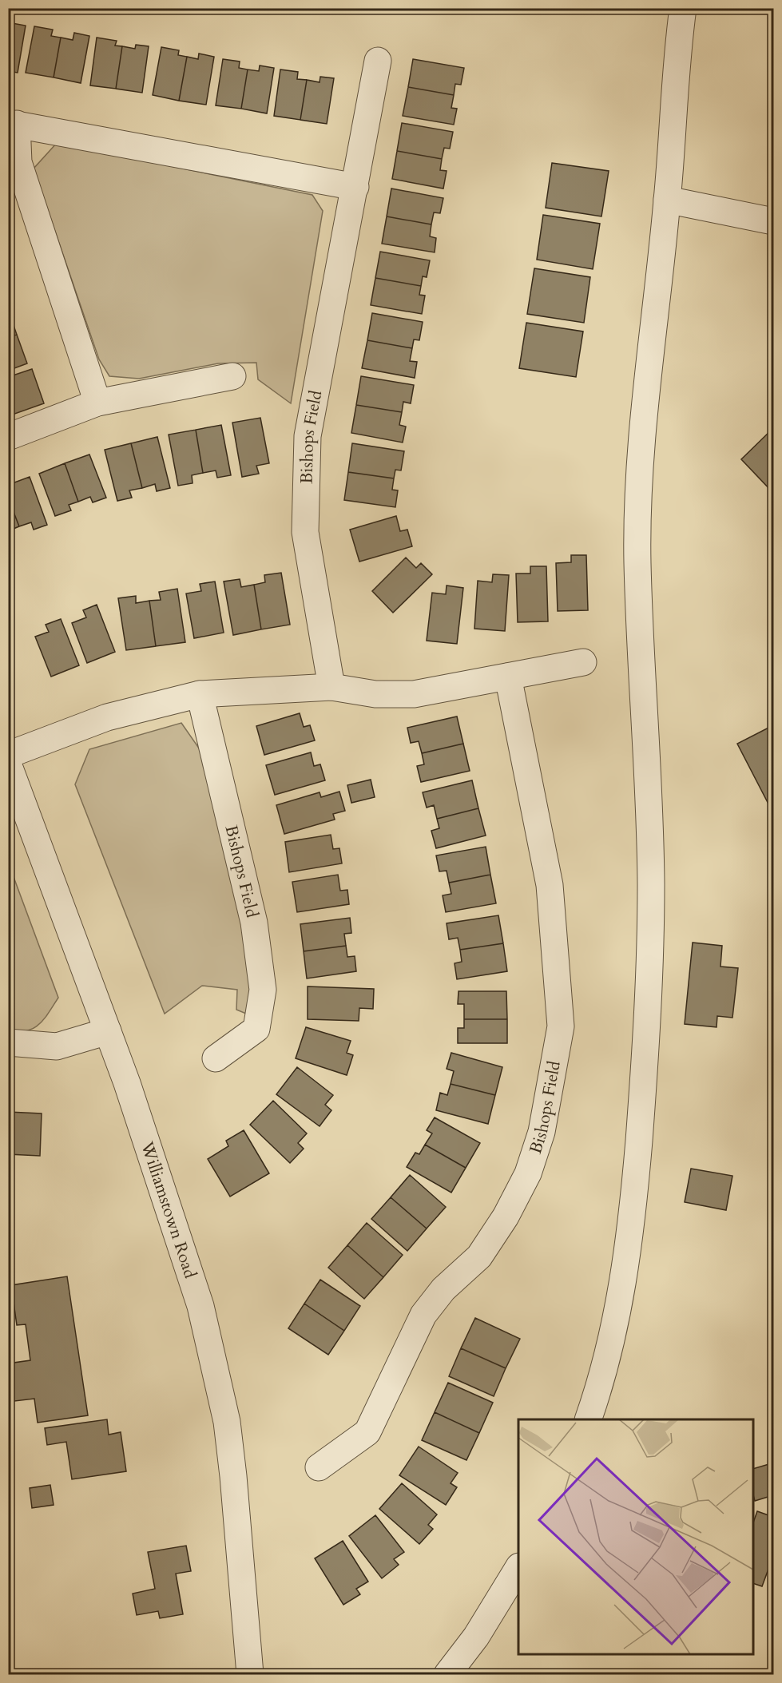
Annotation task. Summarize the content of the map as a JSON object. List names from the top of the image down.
{
  "streets": {
    "street": ["Bishops Field", "Williamstown Road"]
  }
}
